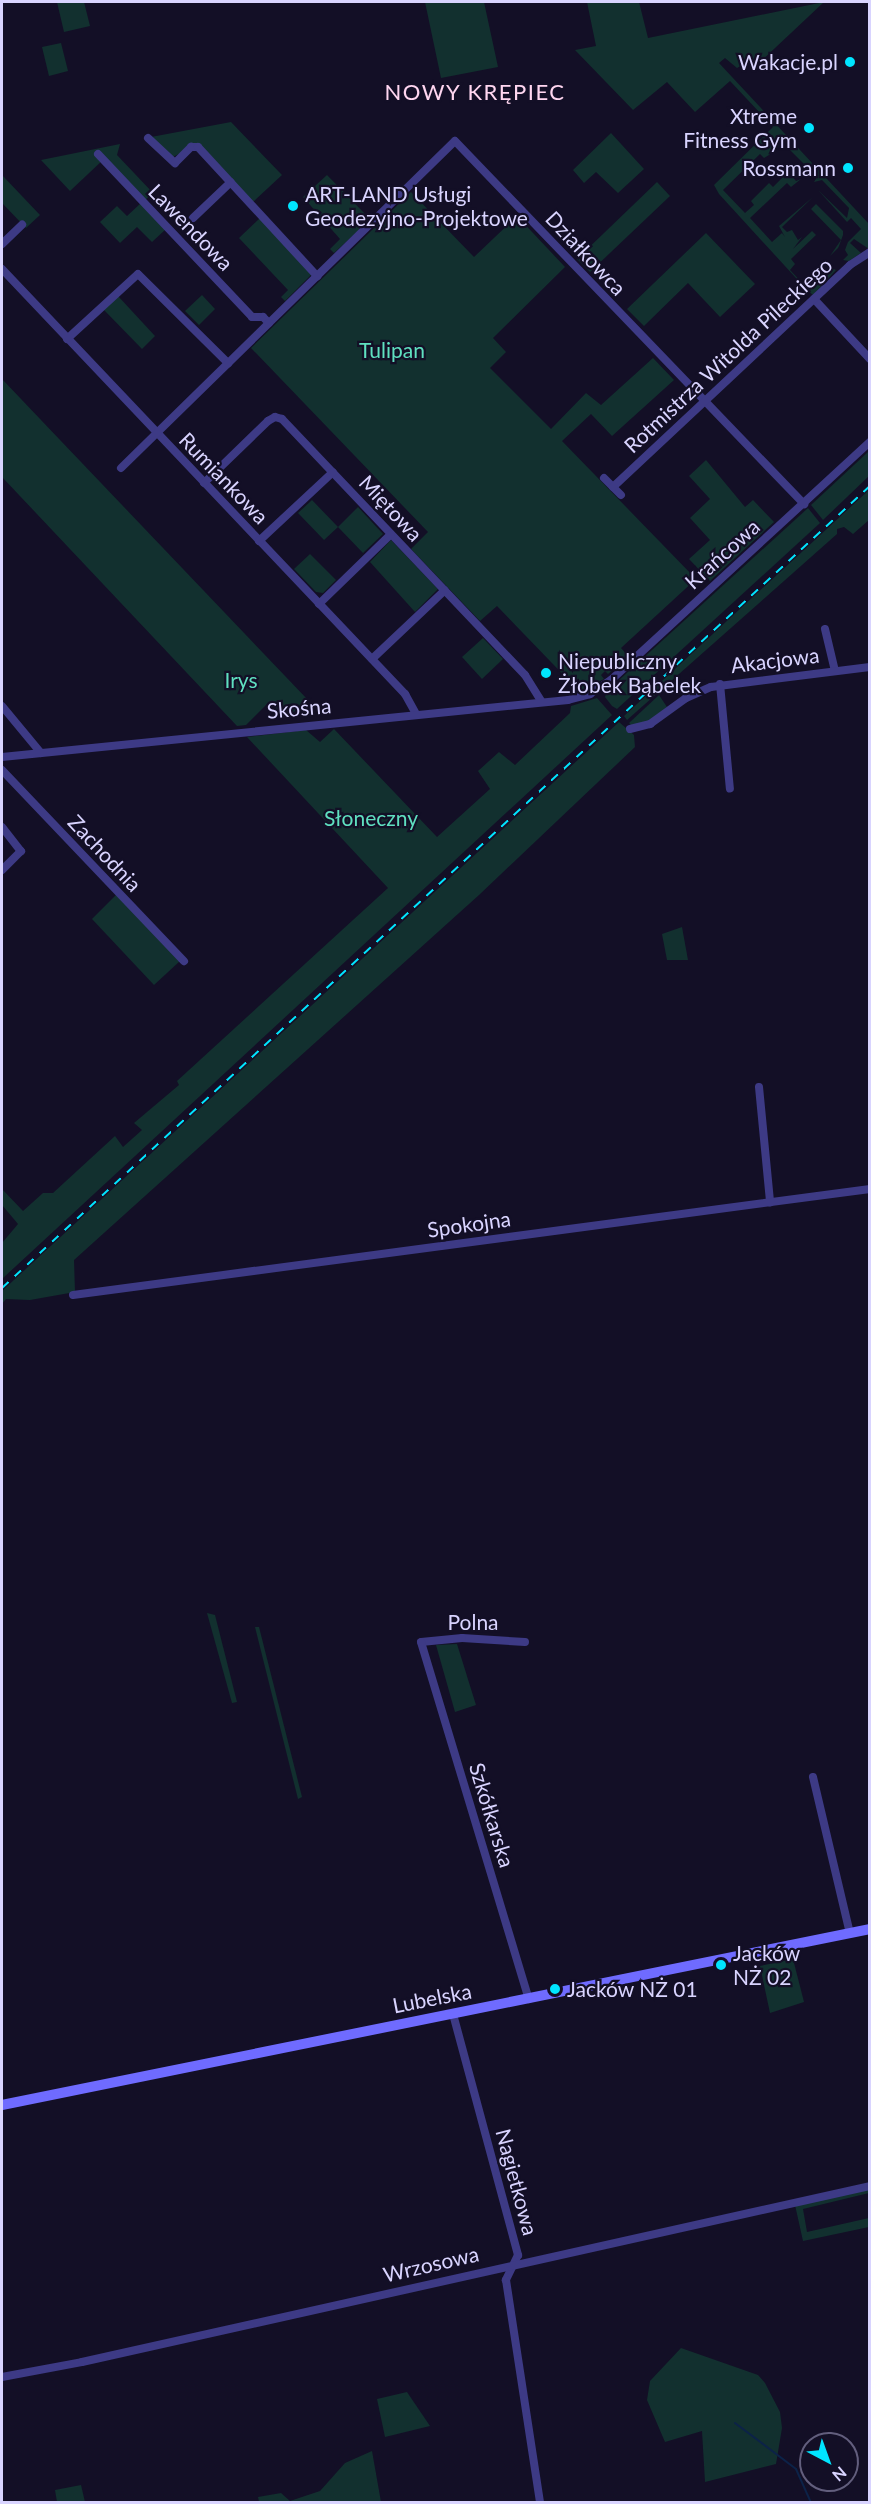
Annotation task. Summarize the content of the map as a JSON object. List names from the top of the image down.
{
  "streets": {
    "main road": ["Lubelska"],
    "street": [
      "Lawendowa",
      "Działkowca",
      "Rotmistrza Witolda Pileckiego",
      "Rumiankowa",
      "Miętowa",
      "Krańcowa",
      "Akacjowa",
      "Skośna",
      "Zachodnia",
      "Spokojna",
      "Polna",
      "Szkółkarska",
      "Nagietkowa",
      "Wrzosowa"
    ]
  },
  "crossings": [
    ["Lawendowa", "Działkowca"],
    ["Działkowca", "Rotmistrza Witolda Pileckiego"],
    ["Działkowca", "Krańcowa"],
    ["Rumiankowa", "Miętowa"],
    ["Rumiankowa", "Skośna"],
    ["Miętowa", "Skośna"],
    ["Krańcowa", "Skośna"],
    ["Polna", "Szkółkarska"],
    ["Szkółkarska", "Lubelska"],
    ["Lubelska", "Nagietkowa"],
    ["Nagietkowa", "Wrzosowa"]
  ],
  "districts": ["NOWY KRĘPIEC"],
  "parks": ["Tulipan", "Irys", "Słoneczny"],
  "places": [
    "Wakacje.pl",
    "Xtreme Fitness Gym",
    "Rossmann",
    "ART-LAND Usługi Geodezyjno-Projektowe",
    "Niepubliczny Żłobek Bąbelek",
    "Jacków NŻ 02",
    "Jacków NŻ 01"
  ],
  "north": "bottom right"
}
